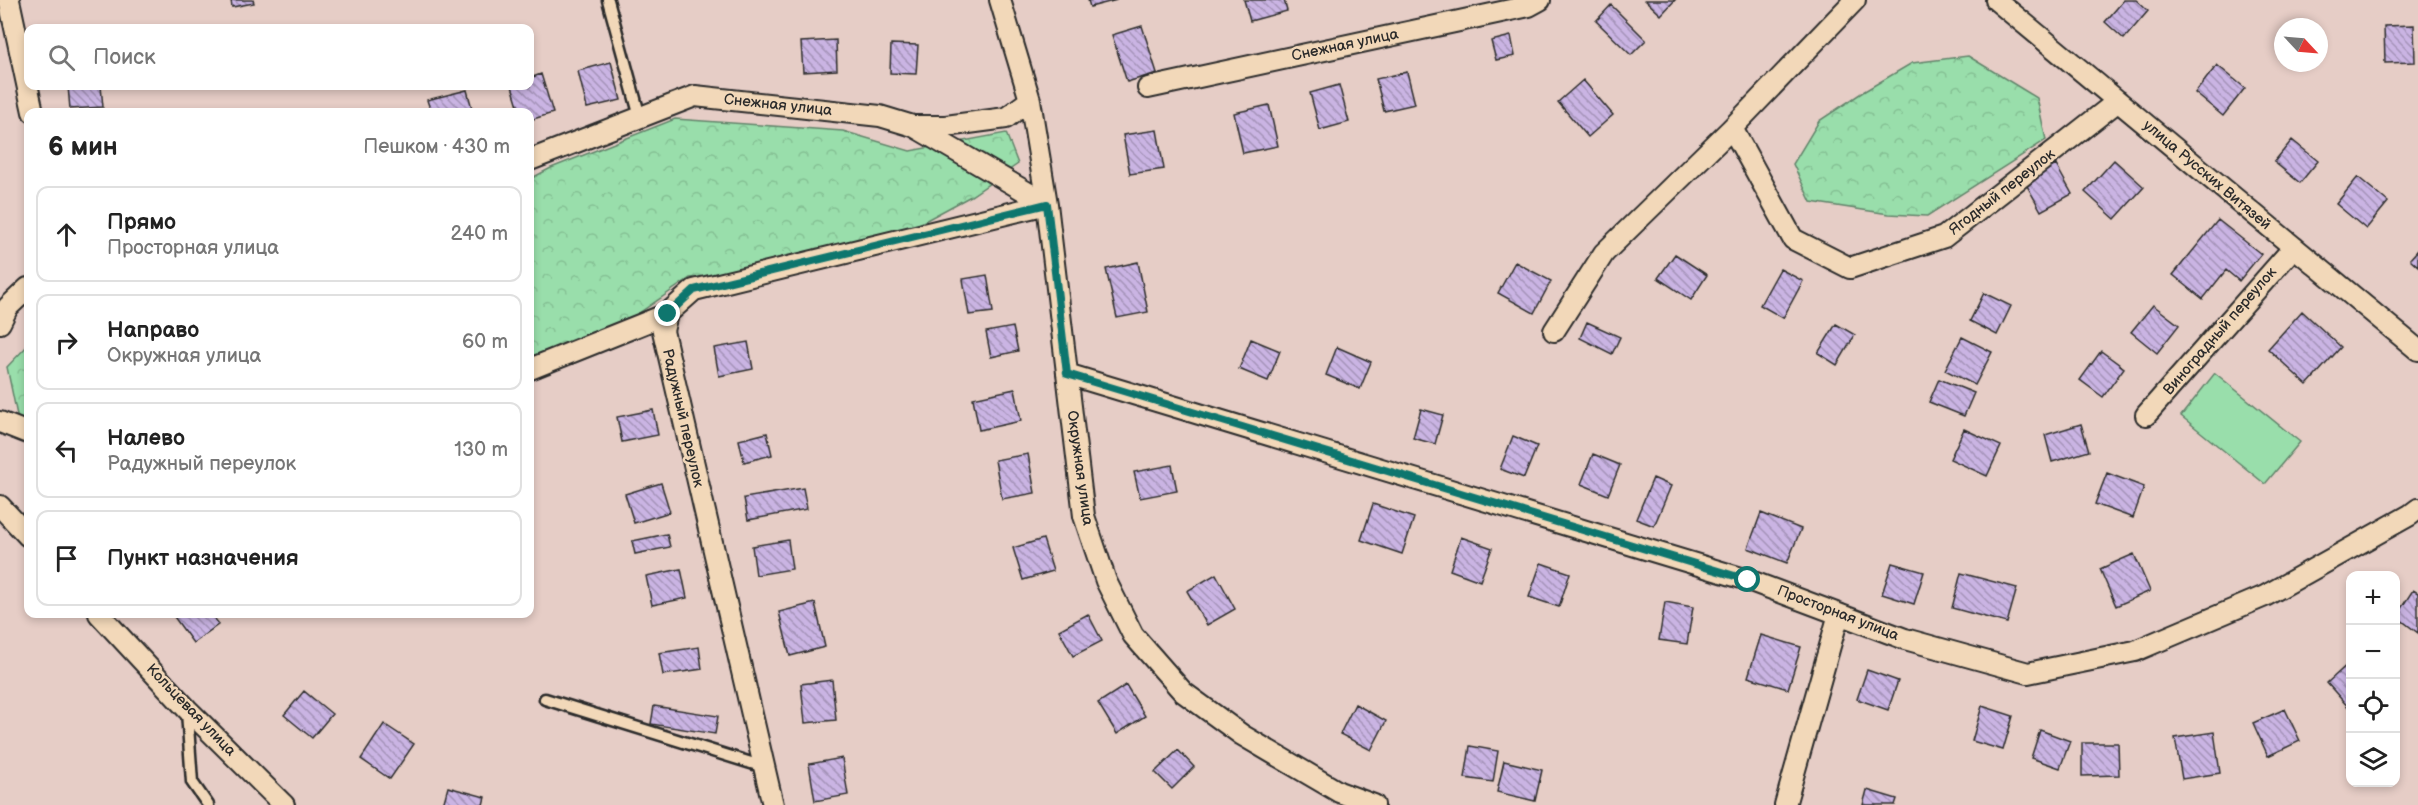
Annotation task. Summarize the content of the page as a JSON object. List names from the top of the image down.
{
  "streets": {
    "street": [
      "Снежная улица",
      "улица Русских Витязей",
      "Ягодный переулок",
      "Виноградный переулок",
      "Радужный переулок",
      "Окружная улица",
      "Просторная улица",
      "Кольцевая улица"
    ]
  },
  "crossings": [
    ["Снежная улица", "Окружная улица"],
    ["улица Русских Витязей", "Ягодный переулок"],
    ["улица Русских Витязей", "Виноградный переулок"],
    ["Окружная улица", "Просторная улица"]
  ],
  "north": "bottom right",
  "page": {
    "search": "Поиск",
    "heading": ["6 мин", "Пешком · 430 m"],
    "list": [
      ["Прямо", "Просторная улица", "240 m"],
      ["Направо", "Окружная улица", "60 m"],
      ["Налево", "Радужный переулок", "130 m"],
      "Пункт назначения"
    ],
    "map_buttons": ["+", "−"]
  }
}
